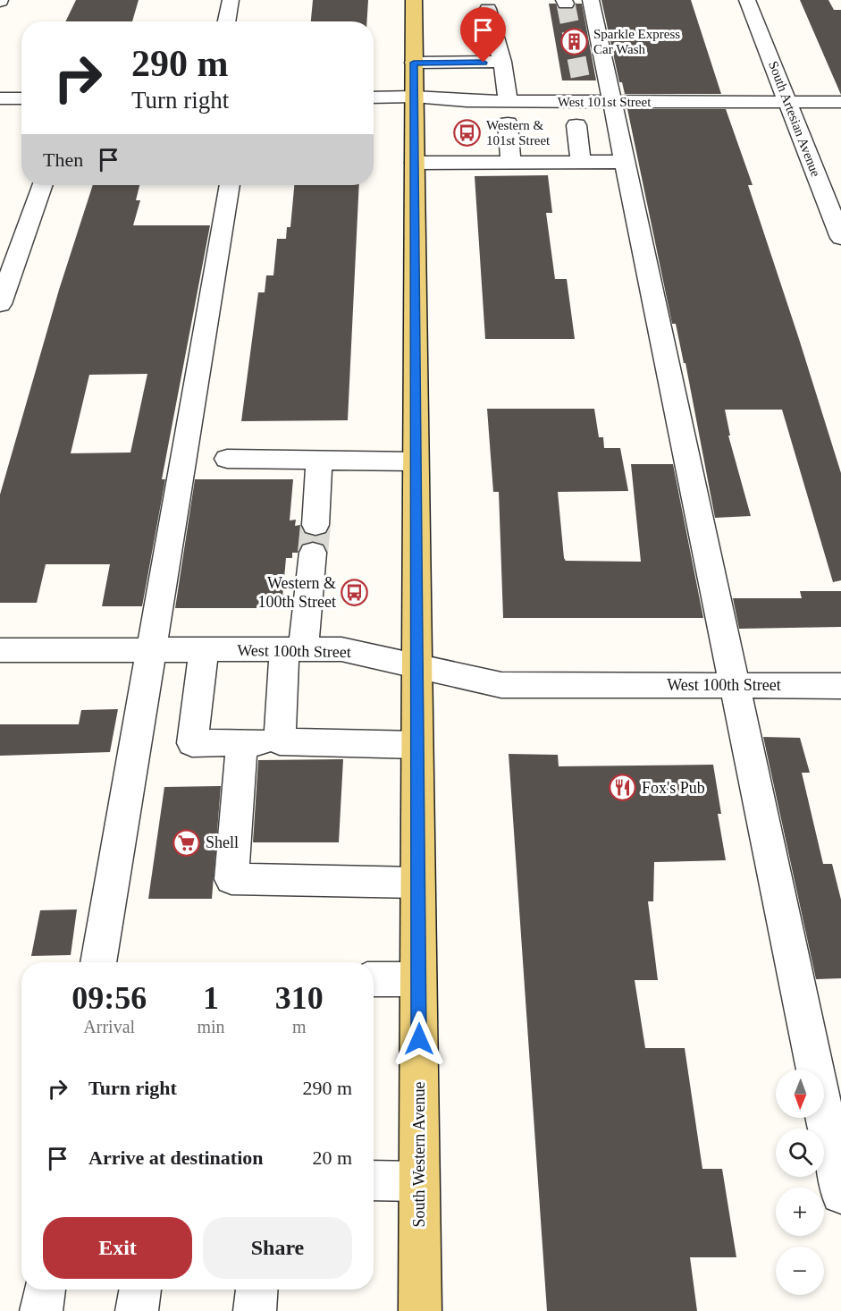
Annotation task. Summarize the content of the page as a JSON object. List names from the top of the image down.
{
  "streets": {
    "main road": ["South Western Avenue"],
    "street": ["West 101st Street", "South Artesian Avenue", "West 100th Street"]
  },
  "crossings": [
    ["West 101st Street", "South Artesian Avenue"],
    ["West 101st Street", "South Western Avenue"],
    ["West 100th Street", "South Western Avenue"]
  ],
  "places": {
    "building": ["Sparkle Express Car Wash"],
    "bus stop": ["Western & 101st Street", "Western & 100th Street"],
    "restaurant": ["Fox's Pub"],
    "supermarket": ["Shell"]
  },
  "north": "bottom",
  "page": {
    "turn": ["290 m", "Turn right"],
    "then": "Then",
    "eta": [
      "09:56",
      "Arrival",
      "1",
      "min",
      "310",
      "m"
    ],
    "list": [
      {
        "name": "Turn right",
        "value": "290 m"
      },
      {
        "name": "Arrive at destination",
        "value": "20 m"
      }
    ],
    "map_buttons": ["+", "−"],
    "buttons": ["Exit", "Share"]
  }
}
